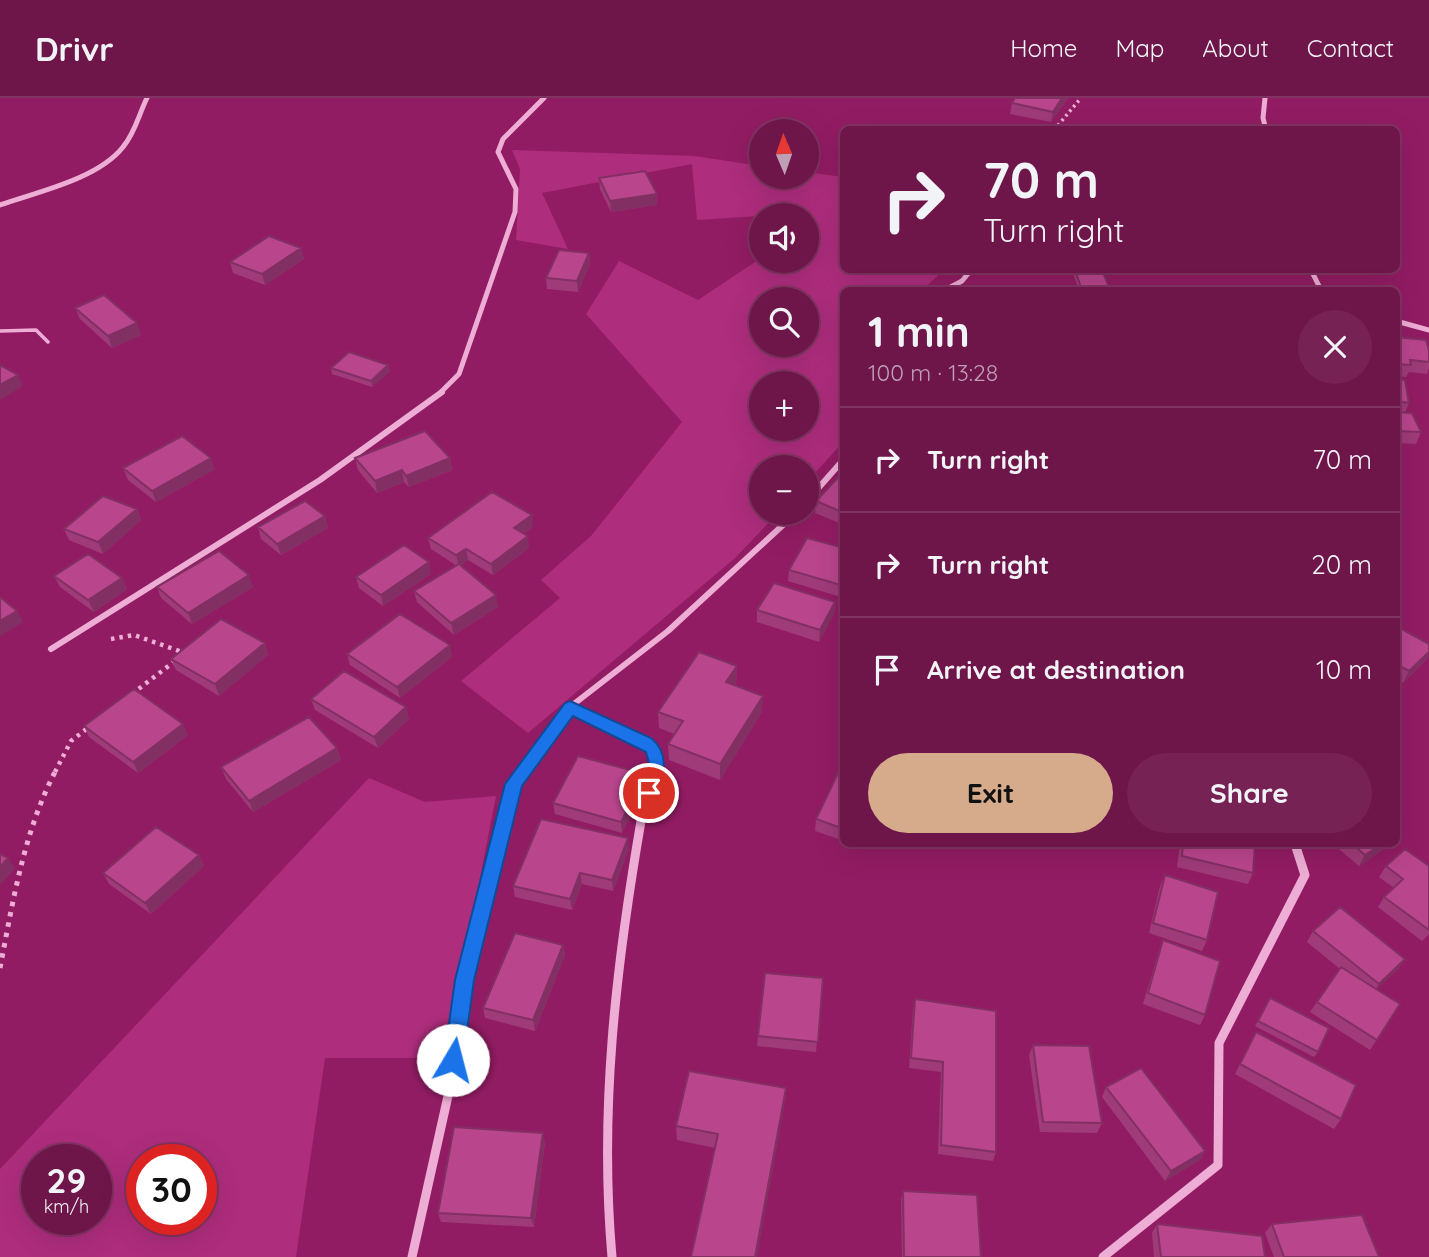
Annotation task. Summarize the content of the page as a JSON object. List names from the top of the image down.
{
  "north": "top",
  "page": {
    "header": "Drivr",
    "nav": [
      "Home",
      "Map",
      "About",
      "Contact"
    ],
    "map_buttons": ["+", "−"],
    "turn": ["70 m", "Turn right"],
    "heading": ["1 min", "100 m · 13:28"],
    "list": [
      {
        "name": "Turn right",
        "value": "70 m"
      },
      {
        "name": "Turn right",
        "value": "20 m"
      },
      {
        "name": "Arrive at destination",
        "value": "10 m"
      }
    ],
    "buttons": ["Exit", "Share"],
    "speed": "29 km/h",
    "limit": "30"
  }
}
